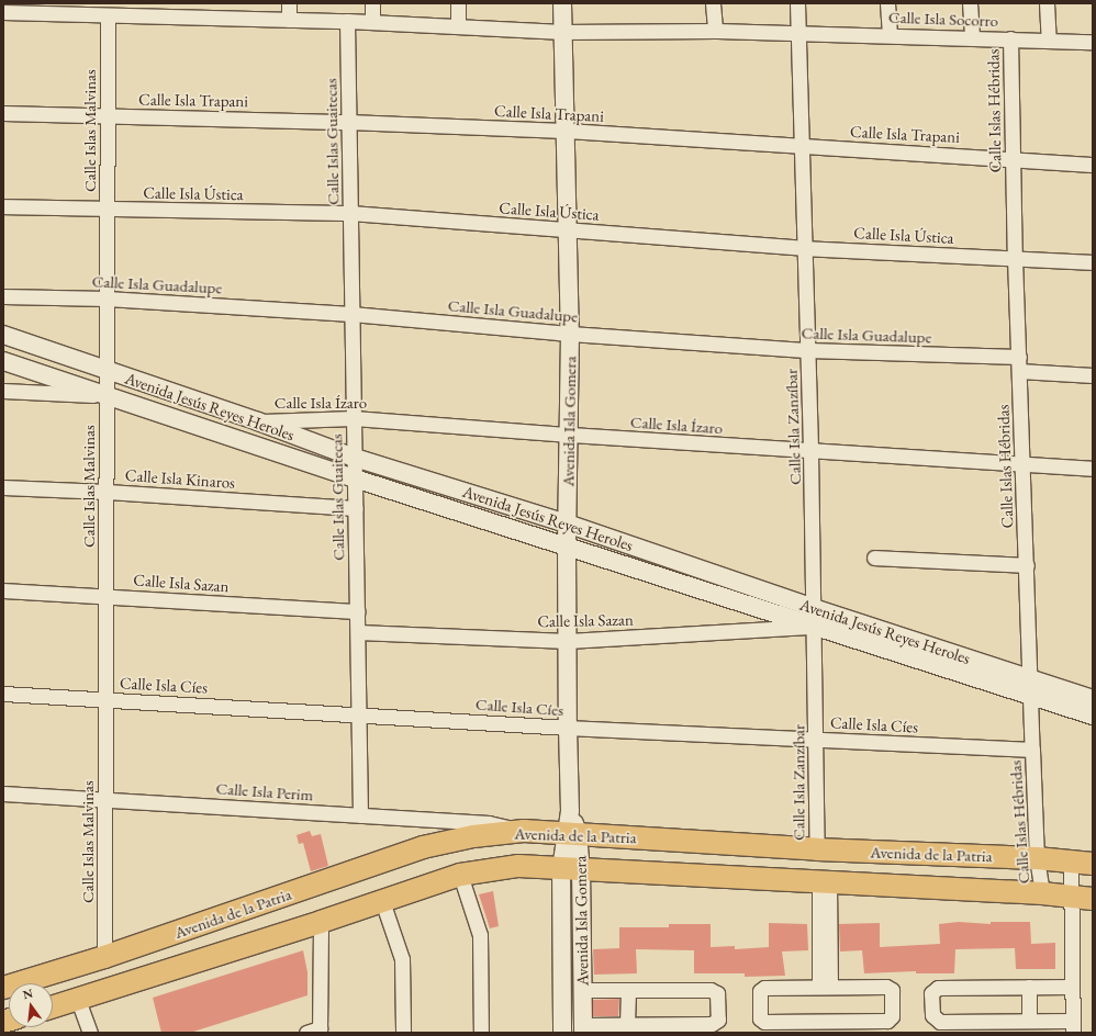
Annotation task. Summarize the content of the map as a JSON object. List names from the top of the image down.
{
  "streets": {
    "main road": ["Avenida de la Patria"],
    "street": [
      "Calle Isla Socorro",
      "Calle Isla Trapani",
      "Calle Islas Hébridas",
      "Calle Islas Malvinas",
      "Calle Islas Guaitecas",
      "Calle Isla Ústica",
      "Calle Isla Guadalupe",
      "Calle Isla Ízaro",
      "Avenida Jesús Reyes Heroles",
      "Avenida Isla Gomera",
      "Calle Isla Zanzíbar",
      "Calle Isla Kinaros",
      "Calle Isla Sazan",
      "Calle Isla Cíes",
      "Calle Isla Perim"
    ]
  },
  "crossings": [
    ["Calle Isla Socorro", "Calle Islas Hébridas"],
    ["Calle Isla Socorro", "Calle Islas Malvinas"],
    ["Calle Isla Socorro", "Calle Islas Guaitecas"],
    ["Calle Isla Socorro", "Avenida Isla Gomera"],
    ["Calle Isla Socorro", "Calle Isla Zanzíbar"],
    ["Calle Isla Trapani", "Calle Islas Hébridas"],
    ["Calle Isla Trapani", "Calle Islas Malvinas"],
    ["Calle Isla Trapani", "Calle Islas Guaitecas"],
    ["Calle Isla Trapani", "Avenida Isla Gomera"],
    ["Calle Isla Trapani", "Calle Isla Zanzíbar"],
    ["Calle Islas Hébridas", "Calle Isla Ústica"],
    ["Calle Islas Hébridas", "Calle Isla Guadalupe"],
    ["Calle Islas Hébridas", "Calle Isla Ízaro"],
    ["Calle Islas Hébridas", "Avenida Jesús Reyes Heroles"],
    ["Calle Islas Hébridas", "Calle Isla Cíes"],
    ["Calle Islas Hébridas", "Avenida de la Patria"],
    ["Calle Islas Malvinas", "Calle Isla Ústica"],
    ["Calle Islas Malvinas", "Calle Isla Guadalupe"],
    ["Calle Islas Malvinas", "Avenida Jesús Reyes Heroles"],
    ["Calle Islas Malvinas", "Calle Isla Kinaros"],
    ["Calle Islas Malvinas", "Calle Isla Sazan"],
    ["Calle Islas Malvinas", "Calle Isla Cíes"],
    ["Calle Islas Malvinas", "Calle Isla Perim"],
    ["Calle Islas Malvinas", "Avenida de la Patria"],
    ["Calle Islas Guaitecas", "Calle Isla Ústica"],
    ["Calle Islas Guaitecas", "Calle Isla Guadalupe"],
    ["Calle Islas Guaitecas", "Calle Isla Ízaro"],
    ["Calle Islas Guaitecas", "Avenida Jesús Reyes Heroles"],
    ["Calle Islas Guaitecas", "Calle Isla Kinaros"],
    ["Calle Islas Guaitecas", "Calle Isla Sazan"],
    ["Calle Islas Guaitecas", "Calle Isla Cíes"],
    ["Calle Islas Guaitecas", "Calle Isla Perim"],
    ["Calle Isla Ústica", "Avenida Isla Gomera"],
    ["Calle Isla Ústica", "Calle Isla Zanzíbar"],
    ["Calle Isla Guadalupe", "Avenida Isla Gomera"],
    ["Calle Isla Guadalupe", "Calle Isla Zanzíbar"],
    ["Calle Isla Ízaro", "Avenida Jesús Reyes Heroles"],
    ["Calle Isla Ízaro", "Avenida Isla Gomera"],
    ["Calle Isla Ízaro", "Calle Isla Zanzíbar"],
    ["Avenida Jesús Reyes Heroles", "Avenida Isla Gomera"],
    ["Avenida Jesús Reyes Heroles", "Calle Isla Zanzíbar"],
    ["Avenida Jesús Reyes Heroles", "Calle Isla Sazan"],
    ["Avenida Isla Gomera", "Calle Isla Sazan"],
    ["Avenida Isla Gomera", "Calle Isla Cíes"],
    ["Avenida Isla Gomera", "Avenida de la Patria"],
    ["Calle Isla Zanzíbar", "Calle Isla Sazan"],
    ["Calle Isla Zanzíbar", "Calle Isla Cíes"],
    ["Calle Isla Zanzíbar", "Avenida de la Patria"],
    ["Calle Isla Perim", "Avenida de la Patria"]
  ],
  "north": "top"
}
